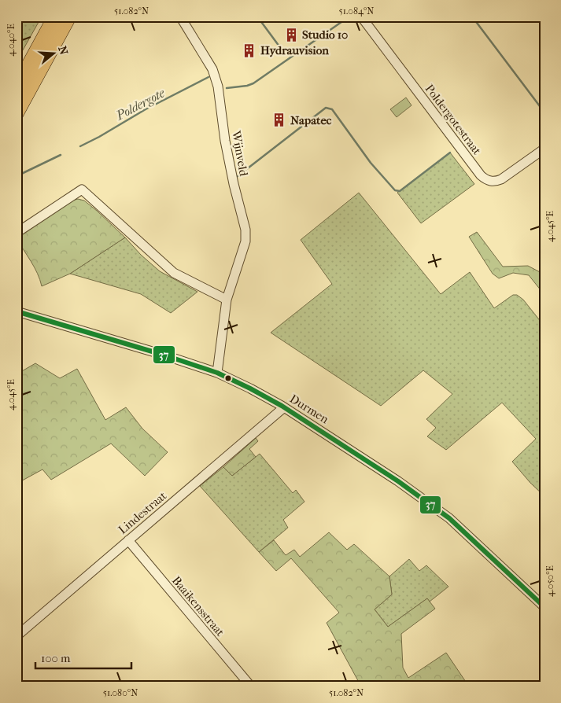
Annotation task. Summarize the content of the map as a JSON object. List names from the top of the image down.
{
  "streets": {
    "street": [
      "Poldergotestraat",
      "Wijnveld",
      "Durmen",
      "Lindestraat",
      "Baaikensstraat"
    ]
  },
  "crossings": [
    ["Wijnveld", "Durmen"],
    ["Durmen", "Lindestraat"],
    ["Lindestraat", "Baaikensstraat"]
  ],
  "water": ["Poldergote"],
  "places": {
    "building": ["Studio 10", "Hydrauvision", "Napatec"]
  },
  "lines": ["transit line 37"],
  "scale_bar": "100 m",
  "north": "right",
  "coordinates": [
    "51.082°N",
    "51.084°N",
    "4.040°E",
    "4.045°E",
    "4.050°E",
    "51.080°N"
  ]
}
